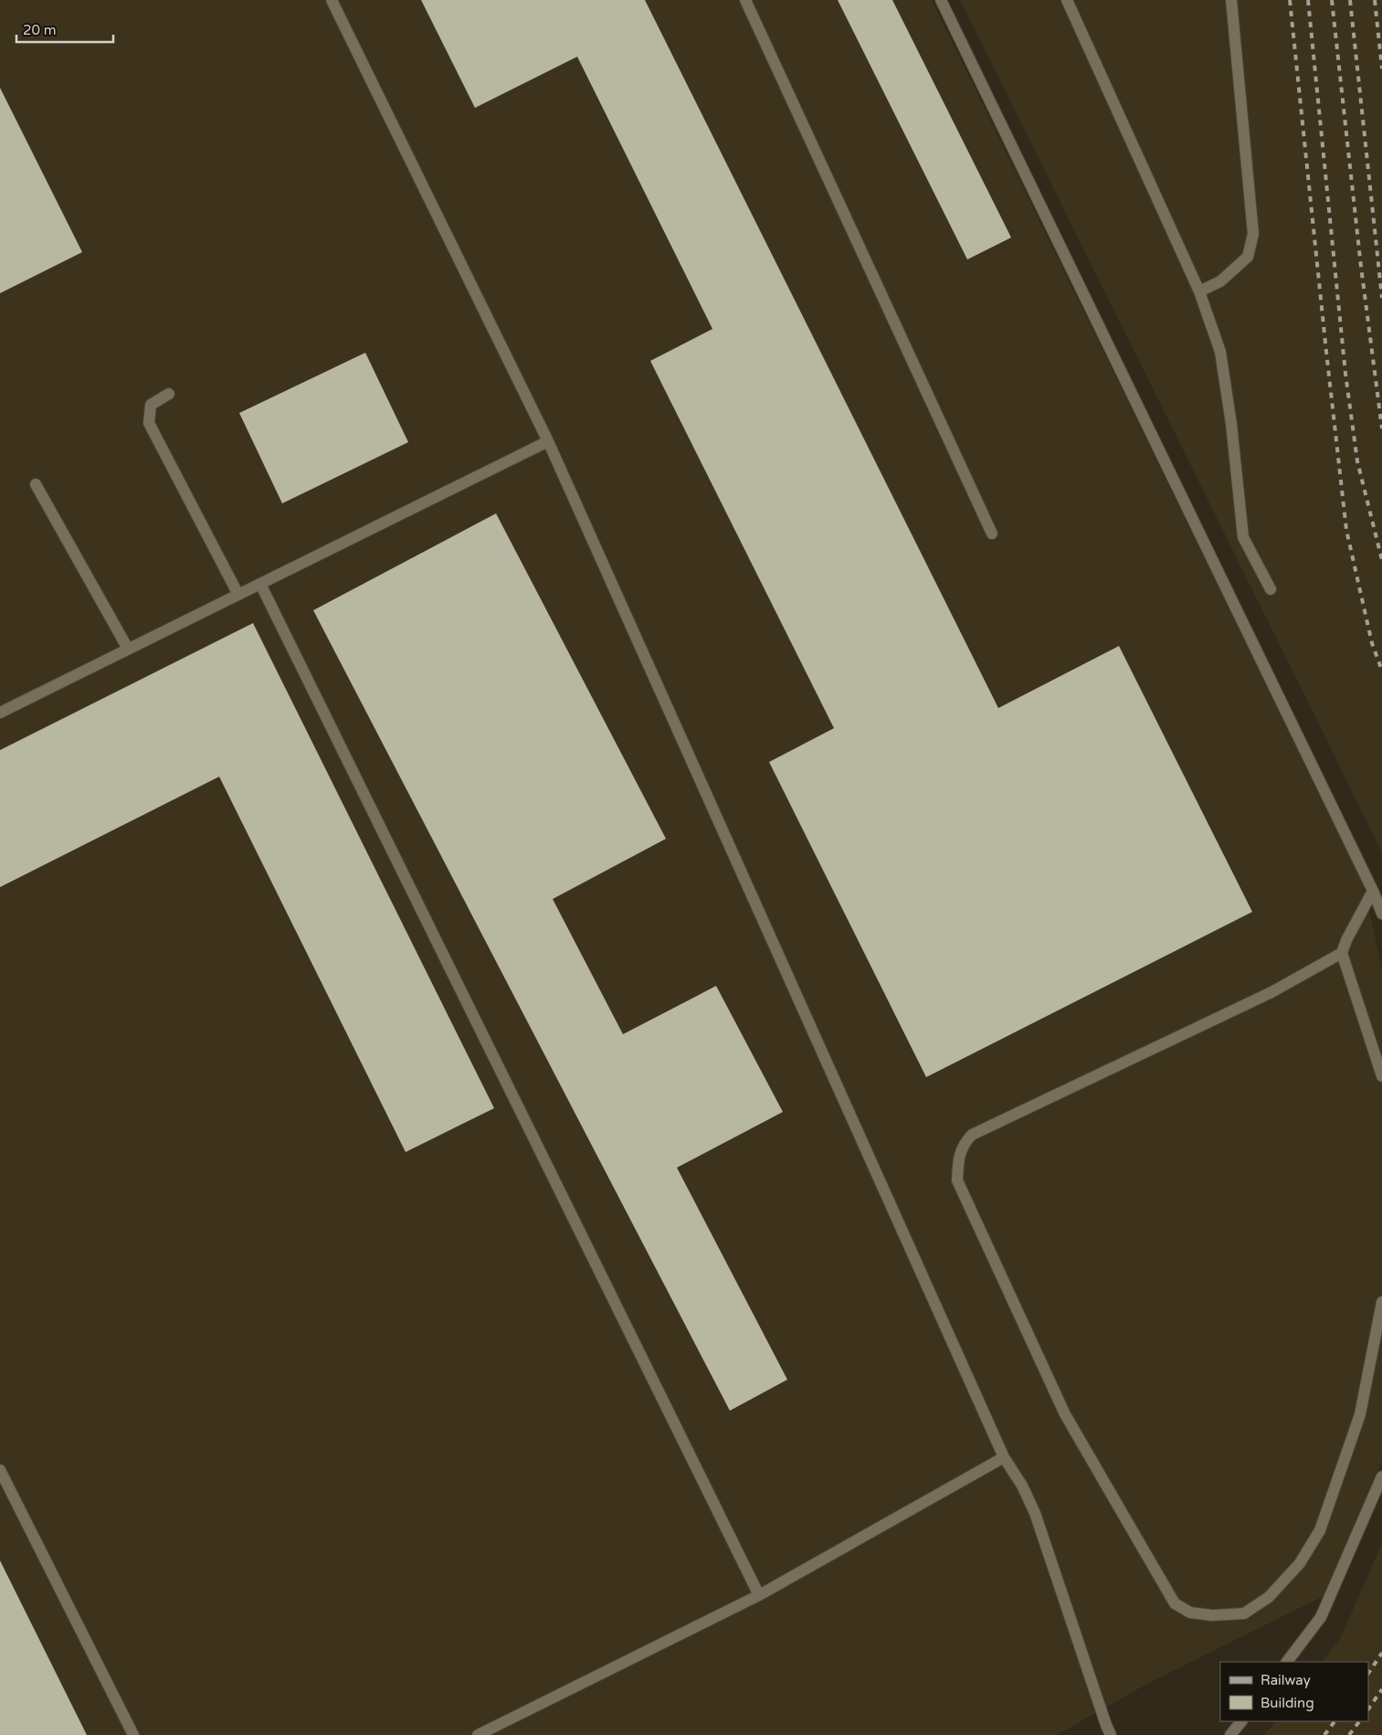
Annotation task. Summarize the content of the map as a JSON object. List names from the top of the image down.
{
  "legend": ["Railway", "Building"],
  "scale_bar": "20 m"
}
